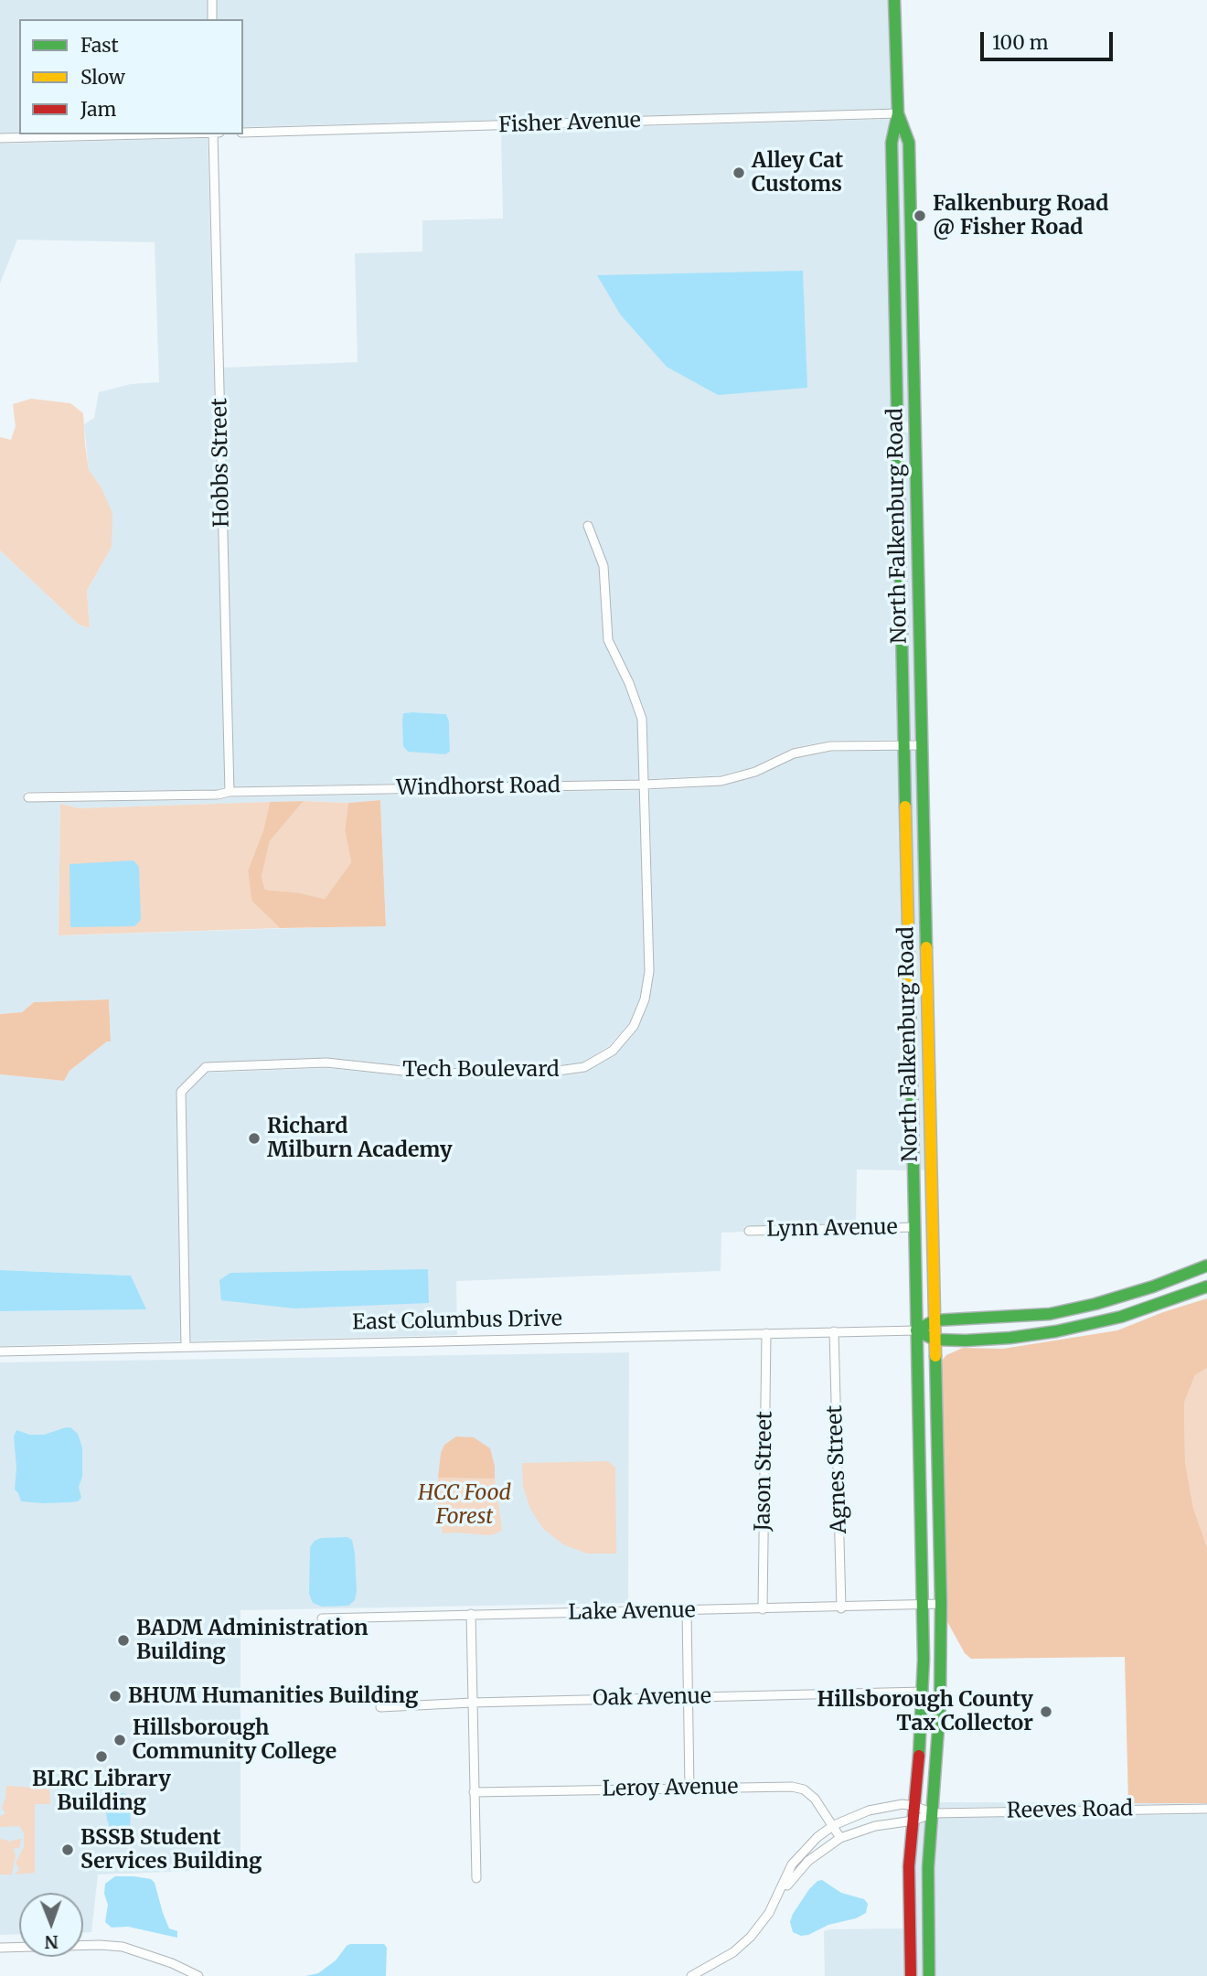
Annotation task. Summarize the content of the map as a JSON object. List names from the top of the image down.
{
  "streets": {
    "street": [
      "Fisher Avenue",
      "Hobbs Street",
      "North Falkenburg Road",
      "Windhorst Road",
      "Tech Boulevard",
      "Lynn Avenue",
      "East Columbus Drive",
      "Agnes Street",
      "Jason Street",
      "Lake Avenue",
      "Oak Avenue",
      "Leroy Avenue",
      "Reeves Road"
    ]
  },
  "crossings": [
    ["Fisher Avenue", "North Falkenburg Road"],
    ["Hobbs Street", "Windhorst Road"],
    ["North Falkenburg Road", "Windhorst Road"],
    ["North Falkenburg Road", "Lynn Avenue"],
    ["North Falkenburg Road", "East Columbus Drive"],
    ["North Falkenburg Road", "Lake Avenue"],
    ["North Falkenburg Road", "Oak Avenue"],
    ["North Falkenburg Road", "Reeves Road"],
    ["Windhorst Road", "Tech Boulevard"],
    ["Tech Boulevard", "East Columbus Drive"],
    ["East Columbus Drive", "Agnes Street"],
    ["East Columbus Drive", "Jason Street"],
    ["Agnes Street", "Lake Avenue"],
    ["Jason Street", "Lake Avenue"]
  ],
  "parks": ["HCC Food Forest"],
  "places": [
    "Alley Cat Customs",
    "Falkenburg Road @ Fisher Road",
    "Richard Milburn Academy",
    "BADM Administration Building",
    "BHUM Humanities Building",
    "Hillsborough County Tax Collector",
    "Hillsborough Community College",
    "BLRC Library Building",
    "BSSB Student Services Building"
  ],
  "legend": ["Fast", "Slow", "Jam"],
  "scale_bar": "100 m",
  "north": "bottom"
}
